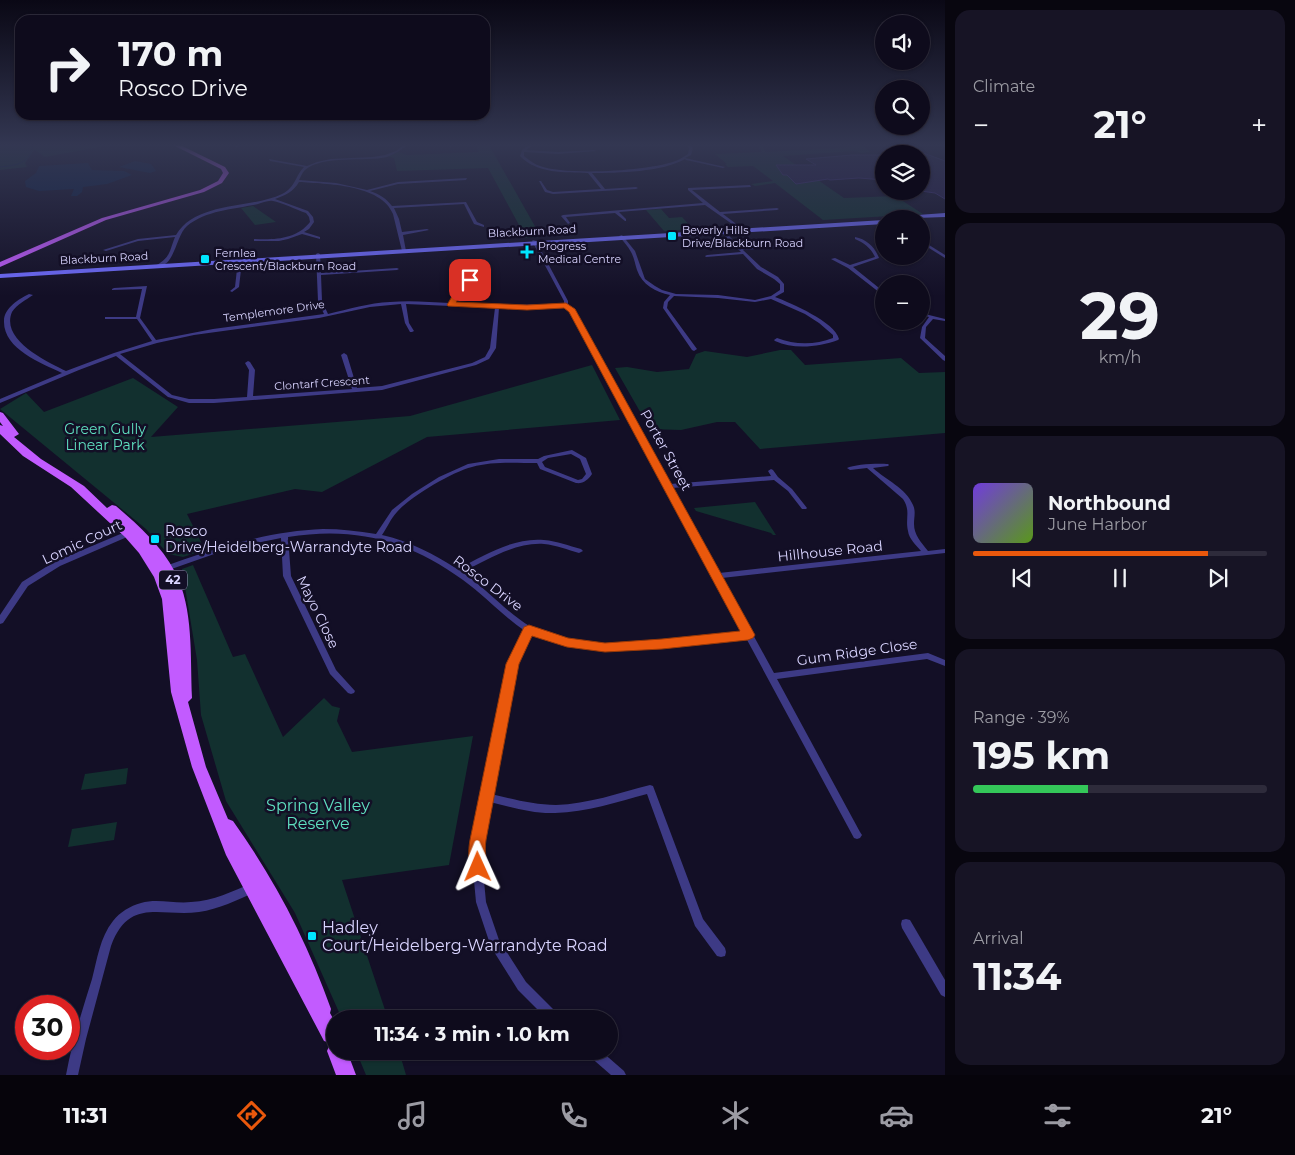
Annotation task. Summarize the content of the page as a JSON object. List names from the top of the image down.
{
  "streets": {
    "main road": ["Blackburn Road", "42"],
    "street": [
      "Templemore Drive",
      "Clontarf Crescent",
      "Porter Street",
      "Lomic Court",
      "Hillhouse Road",
      "Rosco Drive",
      "Mayo Close",
      "Gum Ridge Close"
    ]
  },
  "crossings": [
    ["Blackburn Road", "Porter Street"],
    ["Templemore Drive", "Clontarf Crescent"],
    ["Templemore Drive", "Porter Street"],
    ["Porter Street", "Hillhouse Road"],
    ["Porter Street", "Rosco Drive"],
    ["Porter Street", "Gum Ridge Close"],
    ["Lomic Court", "42"],
    ["42", "Rosco Drive"],
    ["Rosco Drive", "Mayo Close"]
  ],
  "parks": ["Green Gully Linear Park", "Spring Valley Reserve"],
  "places": {
    "transit": [
      "Beverly Hills Drive/Blackburn Road",
      "Fernlea Crescent/Blackburn Road",
      "Rosco Drive/Heidelberg-Warrandyte Road",
      "Hadley Court/Heidelberg-Warrandyte Road"
    ],
    "health": ["Progress Medical Centre"]
  },
  "page": {
    "tile": [
      "Climate",
      ["29", "km/h"],
      ["Range · 39%", "195 km"],
      ["Arrival", "11:34"]
    ],
    "map_buttons": ["+", "−"],
    "turn": ["170 m", "Rosco Drive"],
    "heat": ["−", "21°", "+"],
    "song": ["Northbound", "June Harbor"],
    "limit": "30",
    "trip": "11:34 · 3 min · 1.0 km",
    "tabs": ["11:31", "21°"]
  }
}
